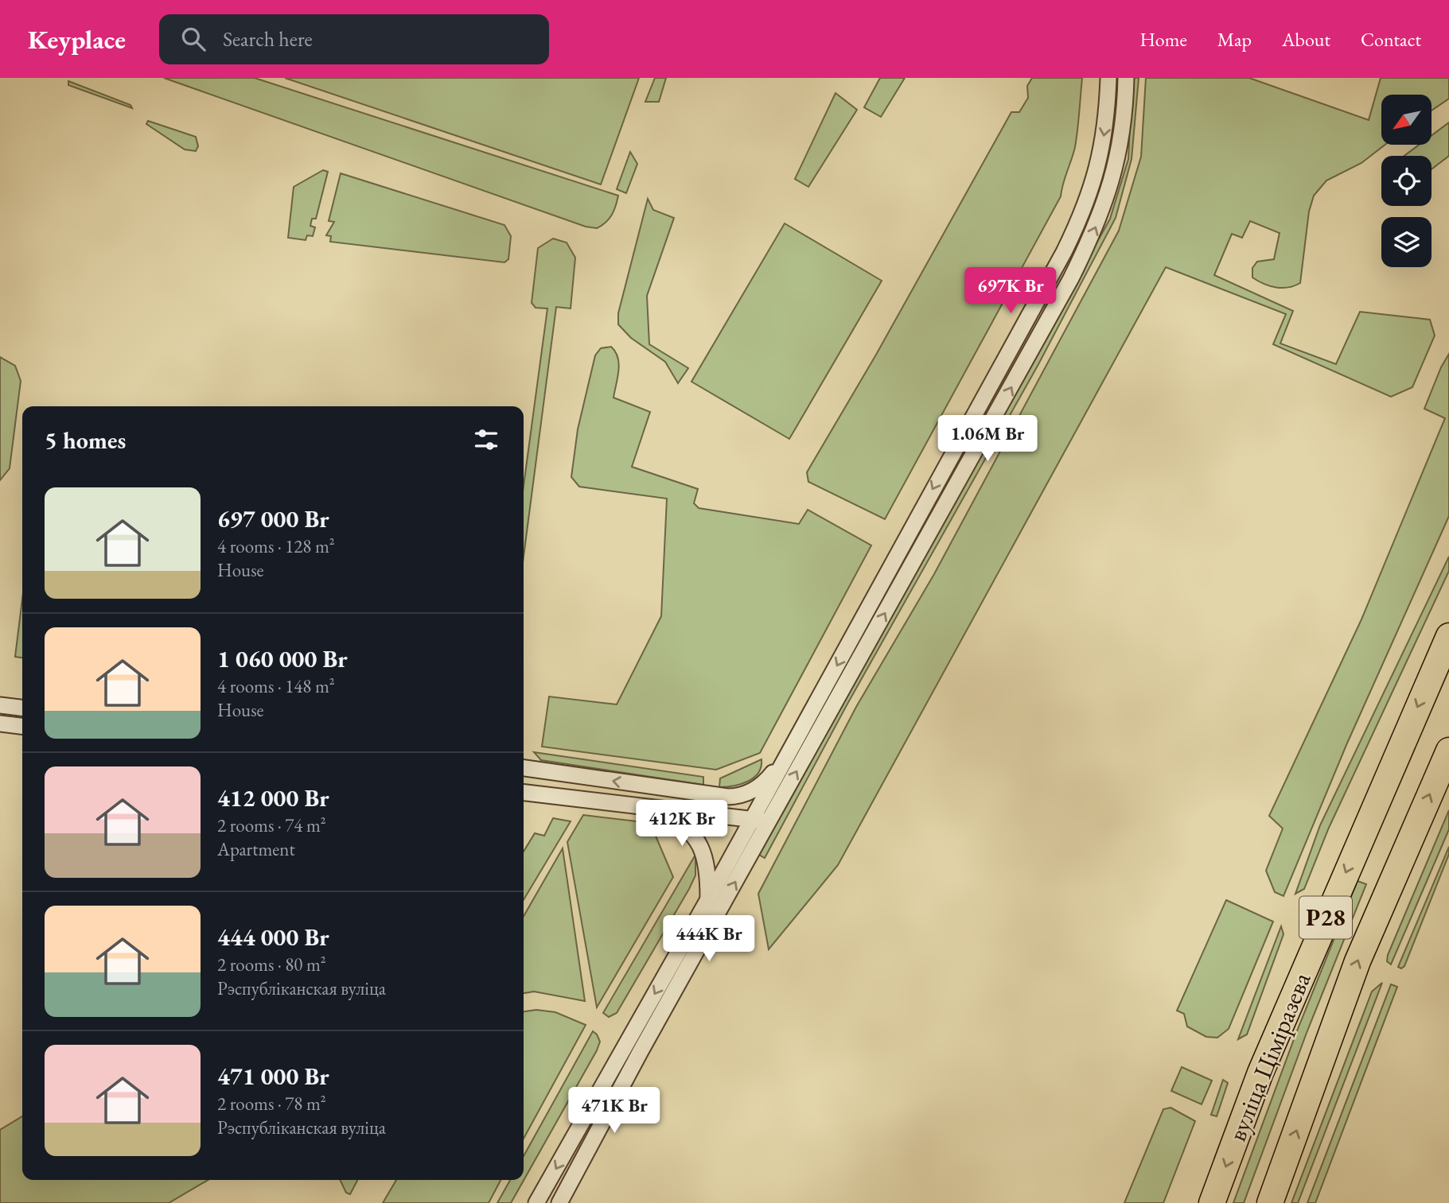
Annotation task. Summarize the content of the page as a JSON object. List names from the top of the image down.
{
  "streets": {
    "main road": ["Р28", "вуліца Ціміразева"]
  },
  "north": "bottom left",
  "page": {
    "header": "Keyplace",
    "search": "Search here",
    "nav": [
      "Home",
      "Map",
      "About",
      "Contact"
    ],
    "price": [
      "697K Br",
      "1.06M Br",
      "412K Br",
      "444K Br",
      "471K Br"
    ],
    "heading": "5 homes",
    "list": [
      {
        "name": "697 000 Br",
        "note": "4 rooms · 128 m² · House"
      },
      {
        "name": "1 060 000 Br",
        "note": "4 rooms · 148 m² · House"
      },
      {
        "name": "412 000 Br",
        "note": "2 rooms · 74 m² · Apartment"
      },
      {
        "name": "444 000 Br",
        "note": "2 rooms · 80 m² · Рэспубліканская вуліца"
      },
      {
        "name": "471 000 Br",
        "note": "2 rooms · 78 m² · Рэспубліканская вуліца"
      }
    ]
  }
}
